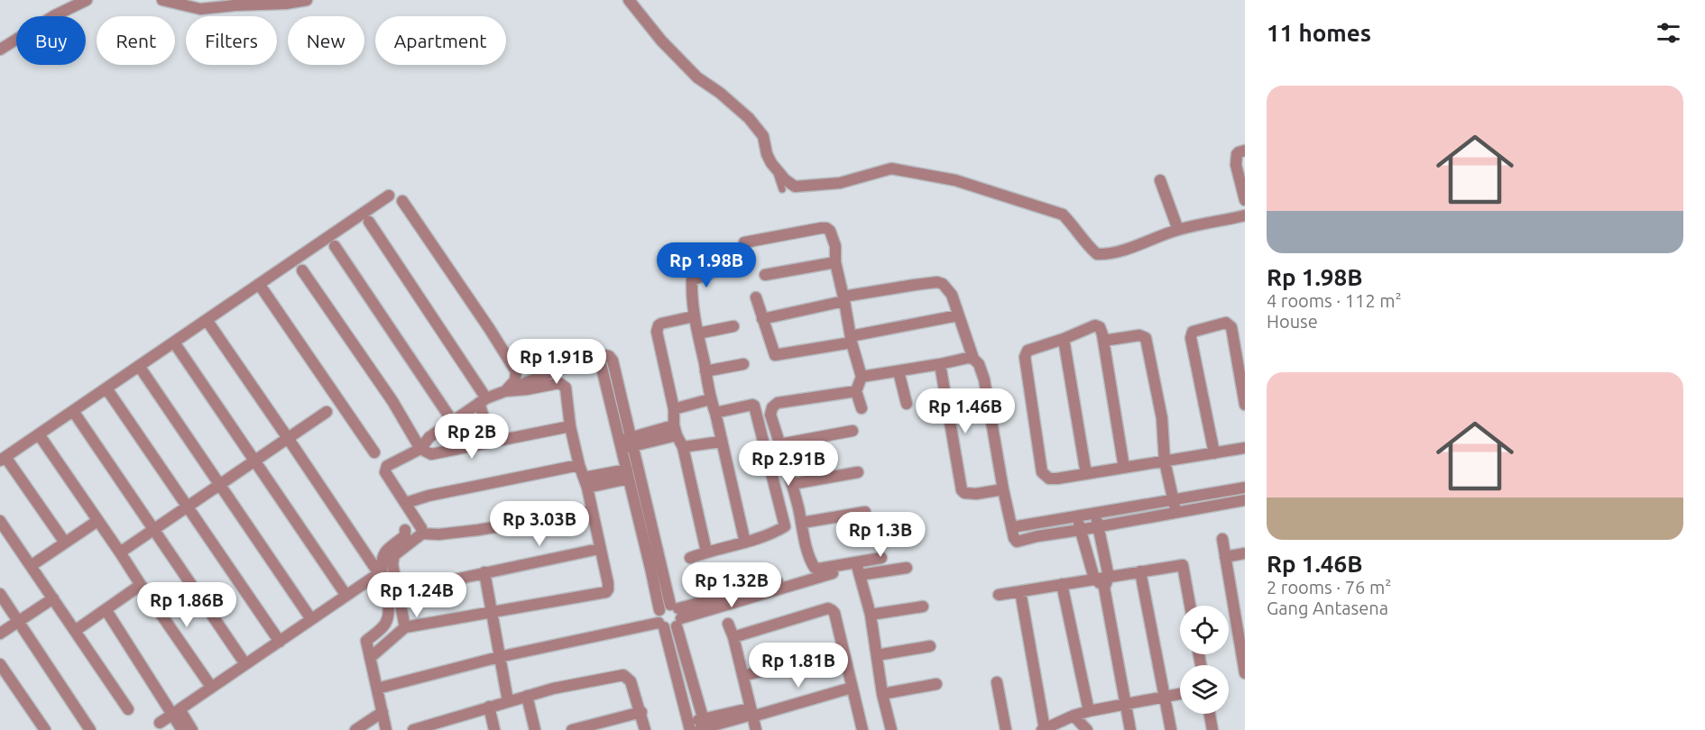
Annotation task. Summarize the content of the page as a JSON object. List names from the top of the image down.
{
  "page": {
    "heading": "11 homes",
    "chip": [
      "Buy",
      "Rent",
      "Filters",
      "New",
      "Apartment"
    ],
    "list": [
      {
        "name": "Rp 1.98B",
        "note": "4 rooms · 112 m² · House"
      },
      {
        "name": "Rp 1.46B",
        "note": "2 rooms · 76 m² · Gang Antasena"
      }
    ],
    "price": [
      "Rp 1.98B",
      "Rp 1.91B",
      "Rp 1.46B",
      "Rp 2B",
      "Rp 2.91B",
      "Rp 3.03B",
      "Rp 1.3B",
      "Rp 1.32B",
      "Rp 1.24B",
      "Rp 1.86B",
      "Rp 1.81B"
    ]
  }
}
